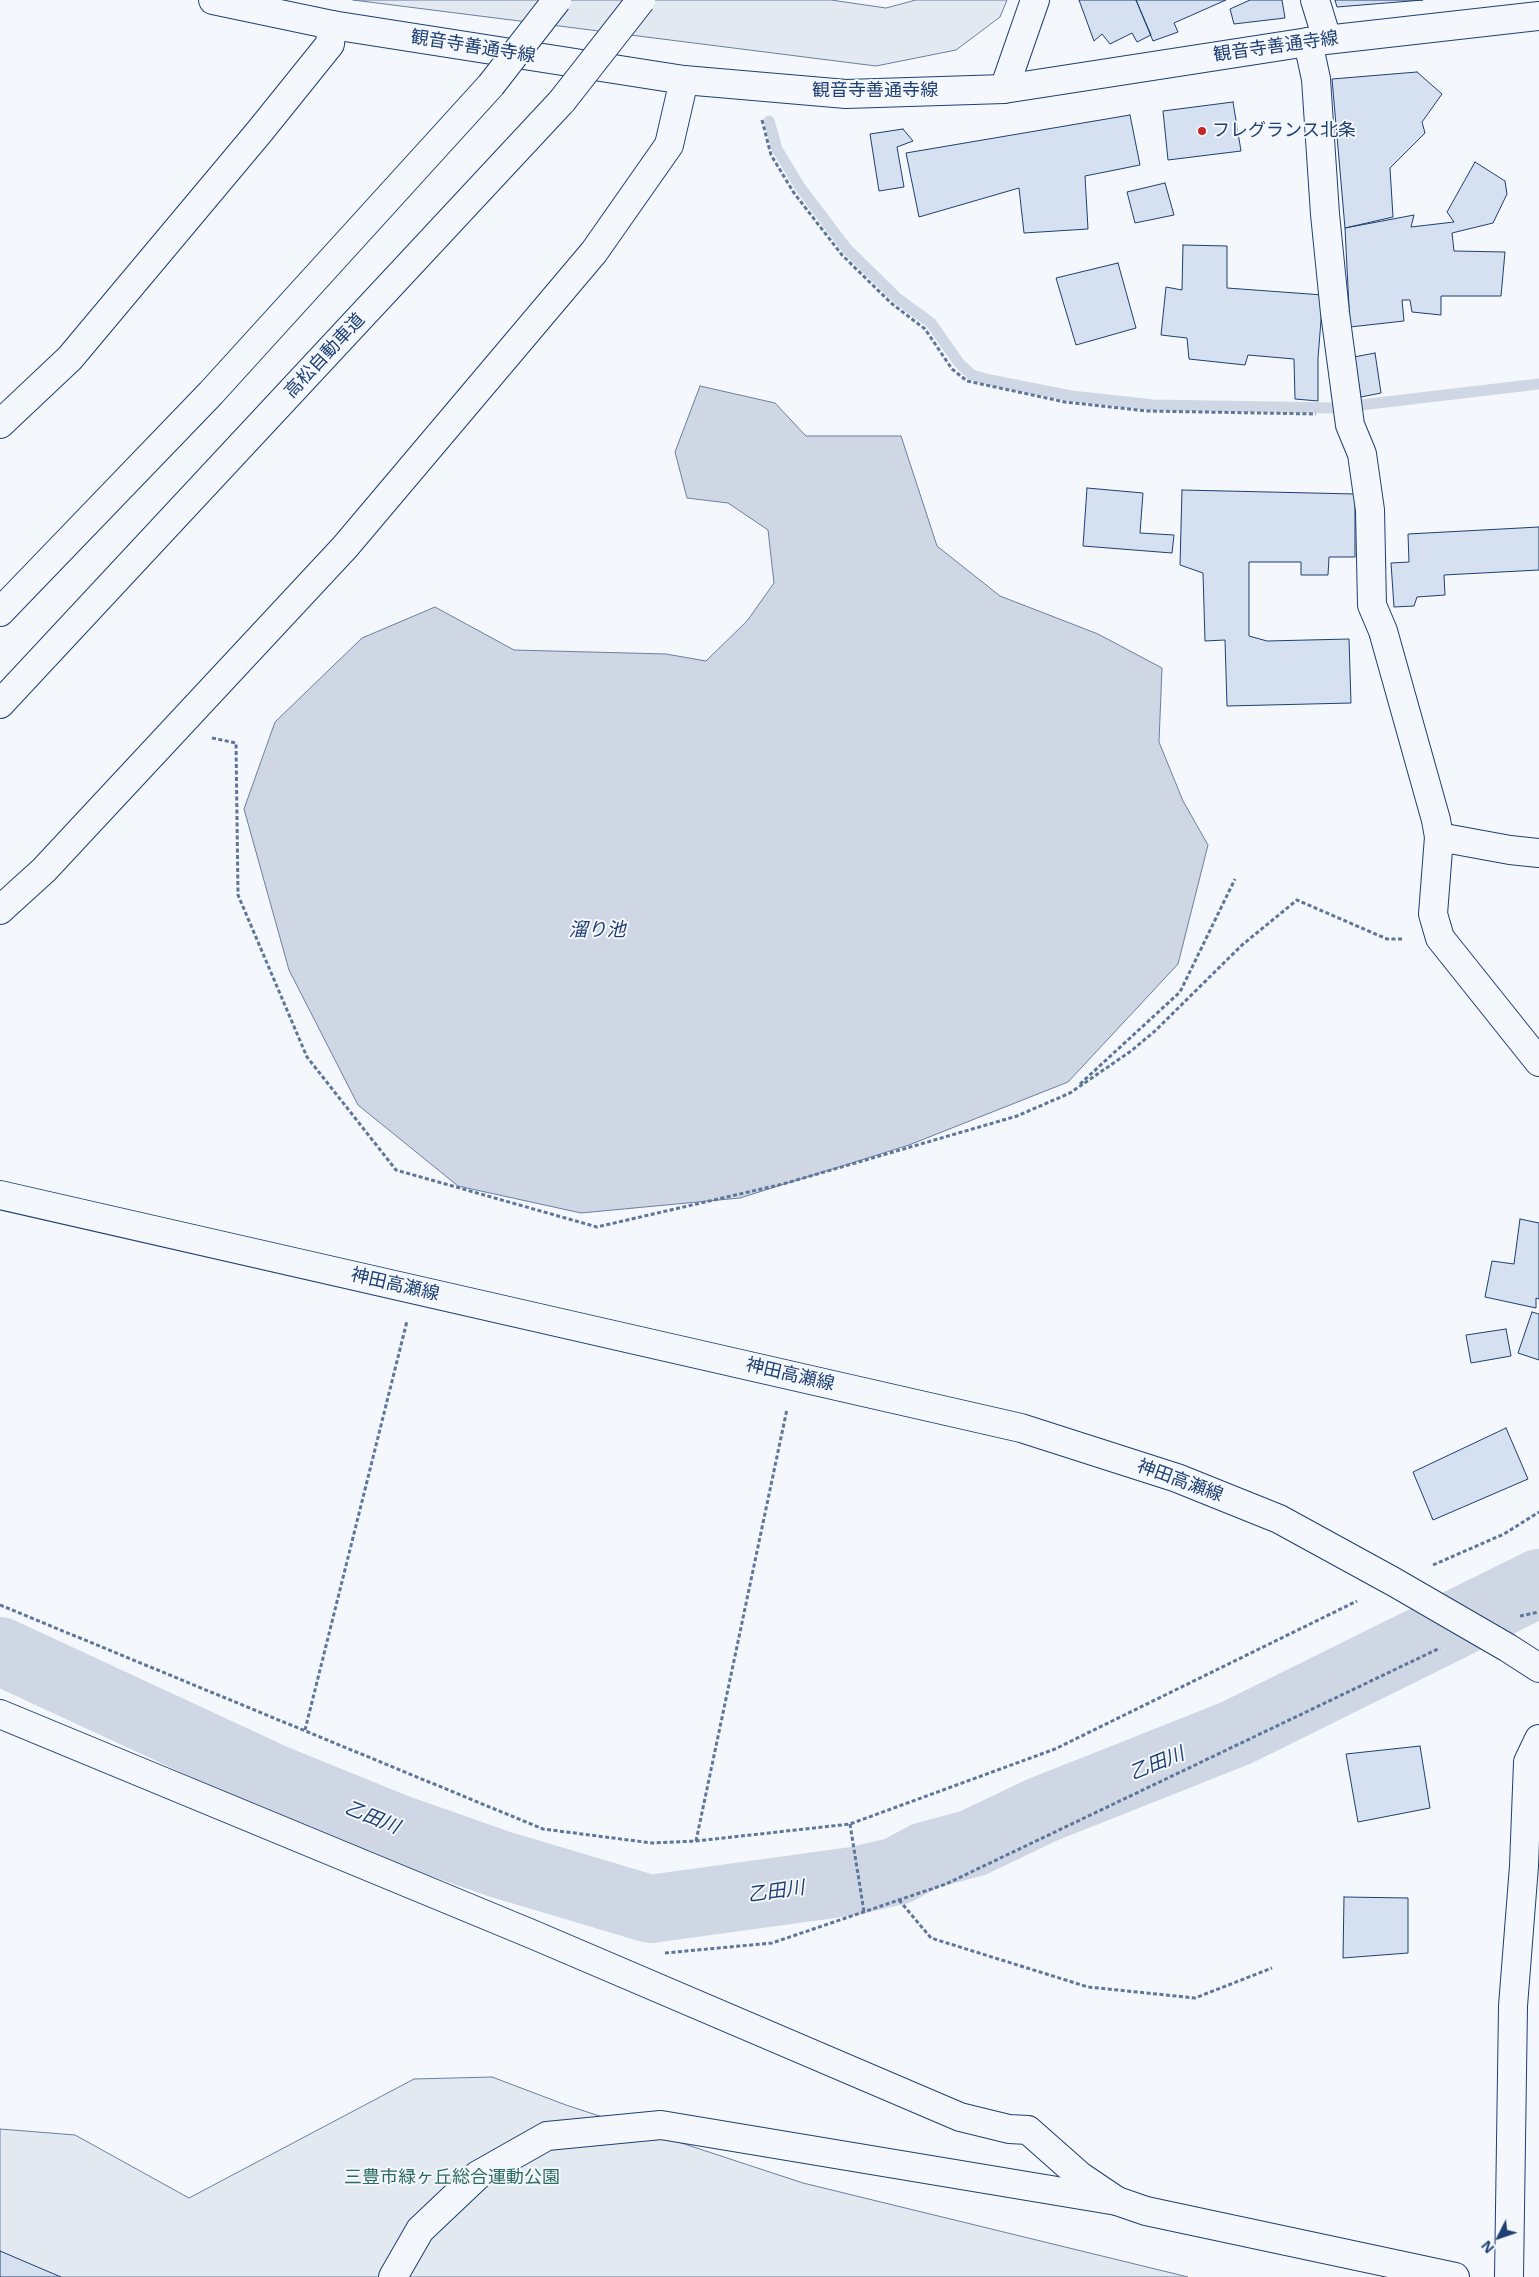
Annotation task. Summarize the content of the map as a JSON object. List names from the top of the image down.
{
  "streets": {
    "main road": ["観音寺善通寺線", "高松自動車道", "神田高瀬線"]
  },
  "water": ["溜り池", "乙田川"],
  "parks": ["三豊市緑ヶ丘総合運動公園"],
  "places": ["フレグランス北条"],
  "north": "bottom left"
}
